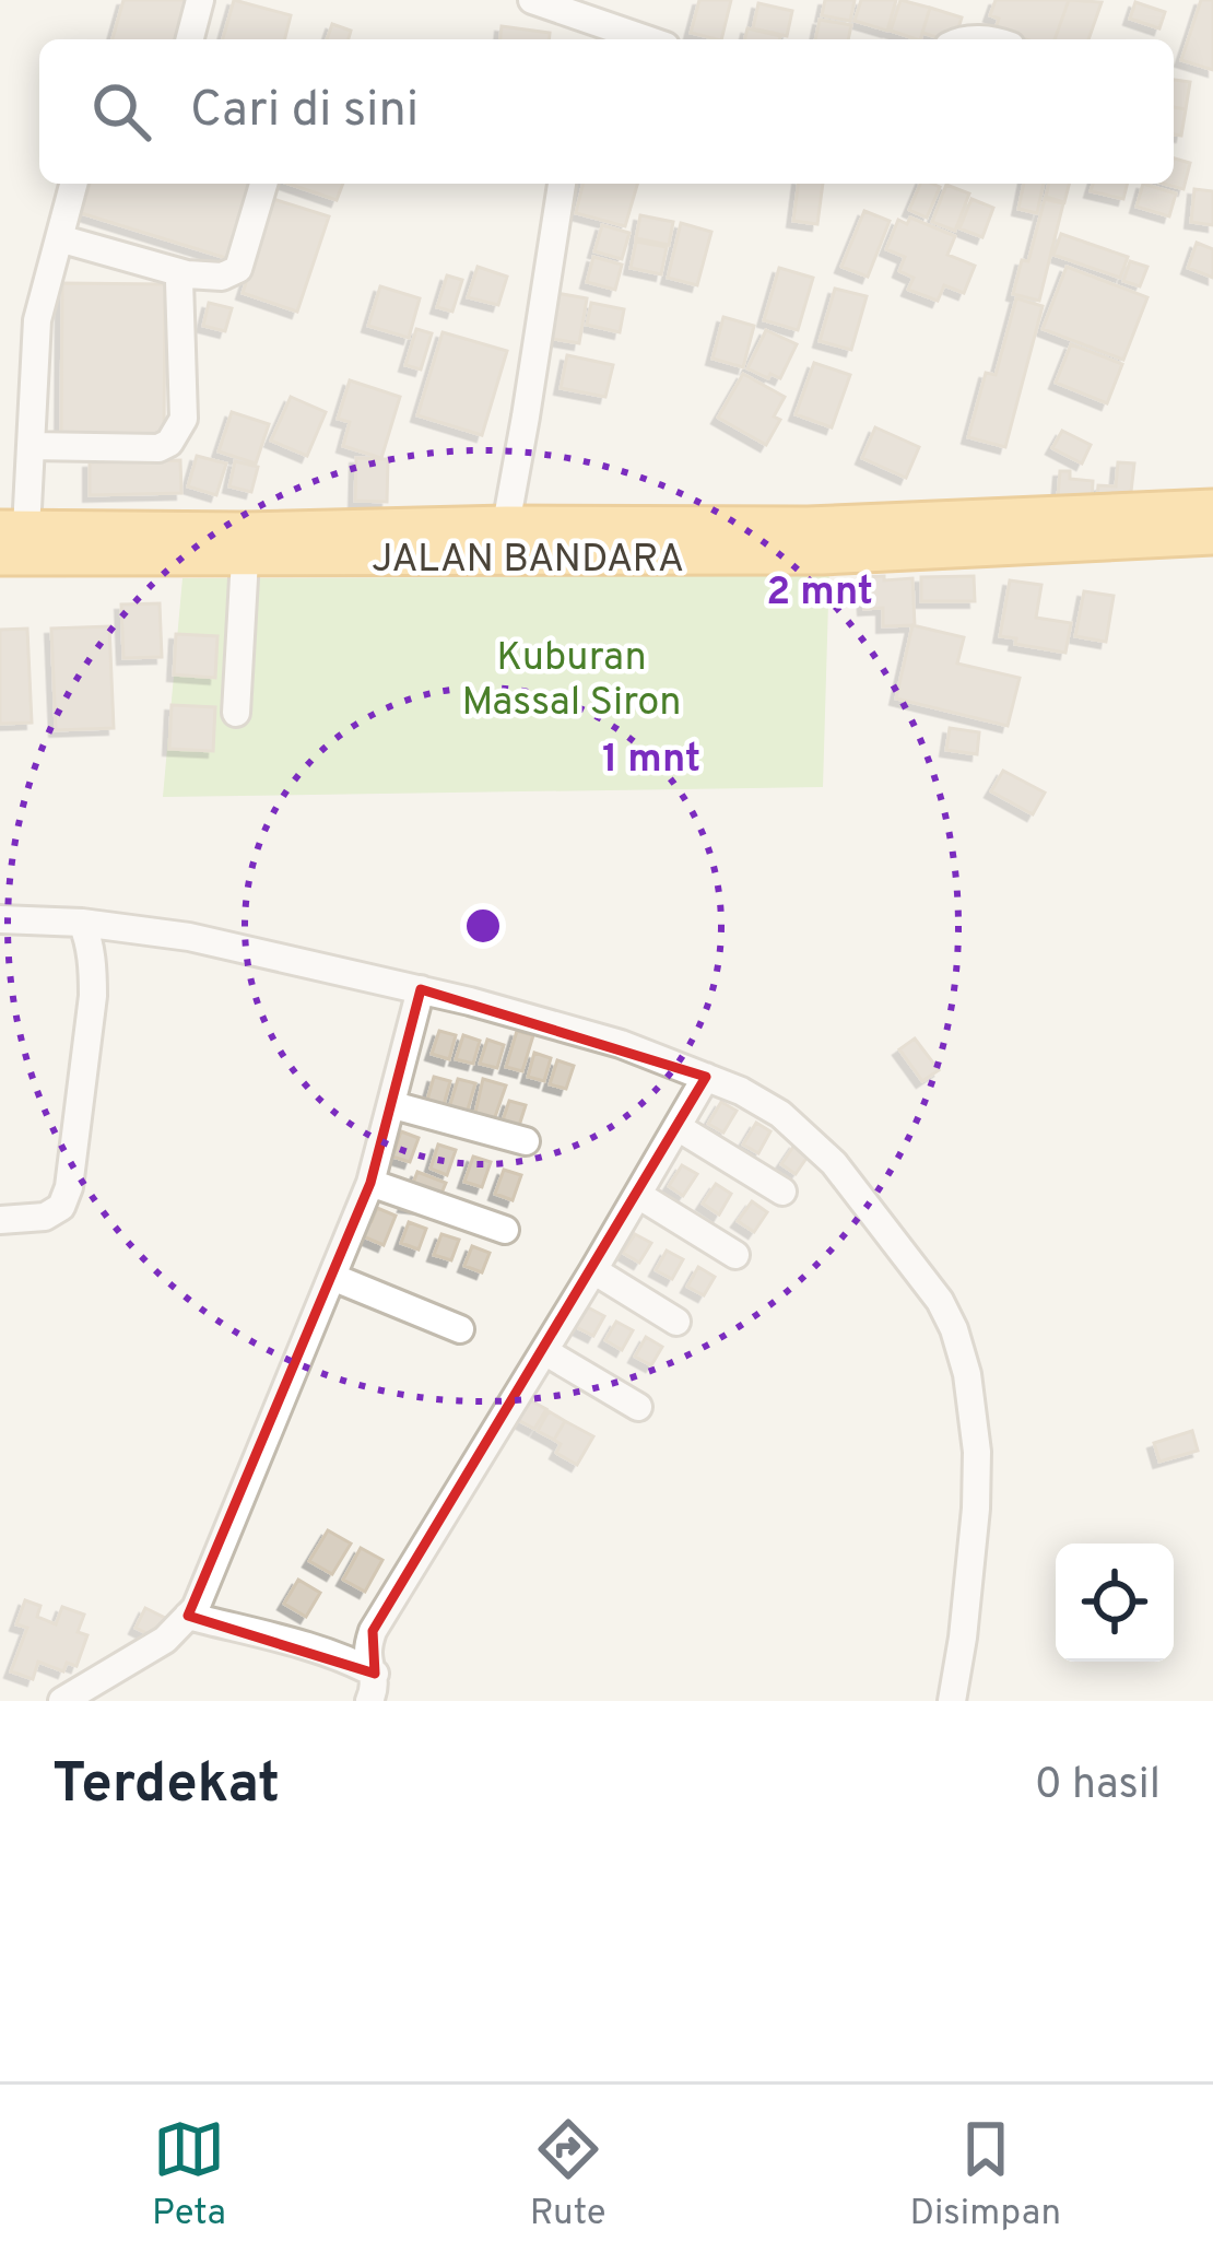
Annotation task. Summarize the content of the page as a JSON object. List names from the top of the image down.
{
  "streets": {
    "highway": ["JALAN BANDARA"]
  },
  "parks": ["Kuburan Massal Siron"],
  "page": {
    "search": "Cari di sini",
    "heading": ["Terdekat", "0 hasil"],
    "nav": ["Peta", "Rute", "Disimpan"]
  },
  "rings": ["2 mnt", "1 mnt"]
}
